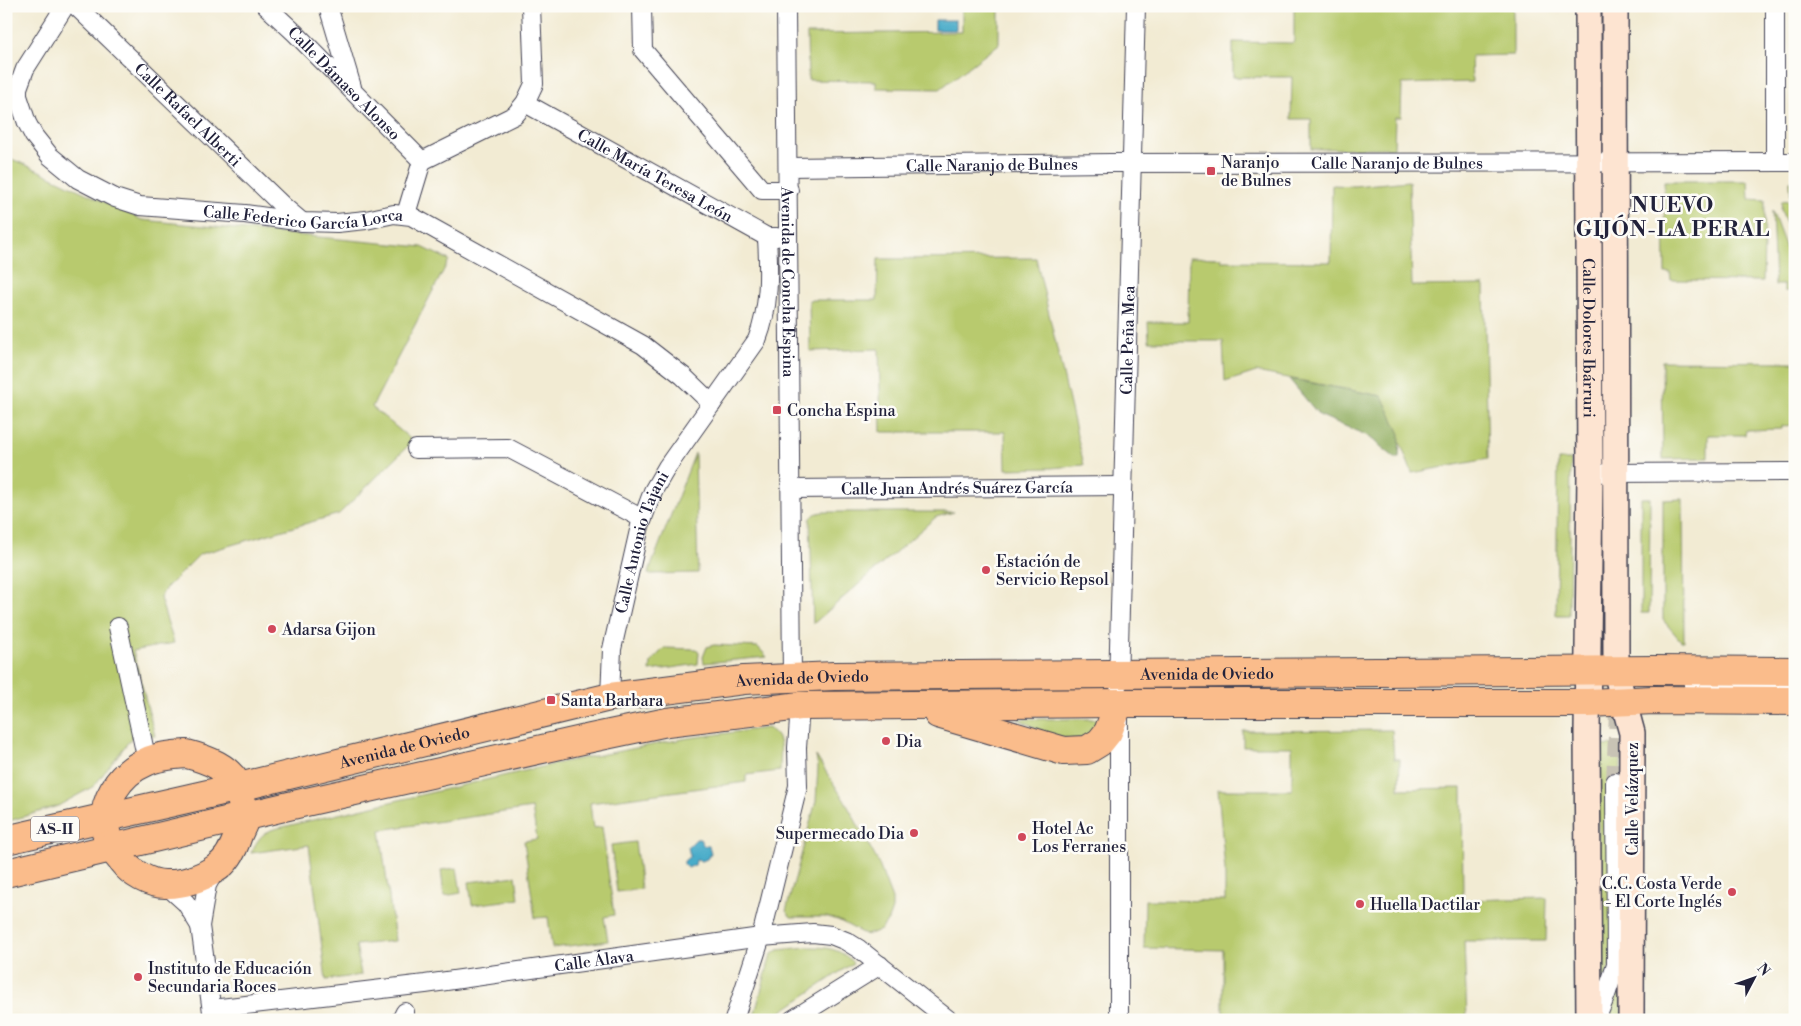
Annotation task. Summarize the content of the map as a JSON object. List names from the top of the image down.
{
  "streets": {
    "main road": ["Avenida de Oviedo", "AS-II"],
    "street": [
      "Calle Dámaso Alonso",
      "Calle Rafael Alberti",
      "Calle Naranjo de Bulnes",
      "Calle María Teresa León",
      "Calle Federico García Lorca",
      "Avenida de Concha Espina",
      "Calle Dolores Ibárruri",
      "Calle Peña Mea",
      "Calle Juan Andrés Suárez García",
      "Calle Antonio Tajani",
      "Calle Velázquez",
      "Calle Álava"
    ]
  },
  "crossings": [
    ["Calle Rafael Alberti", "Calle Federico García Lorca"],
    ["Calle Naranjo de Bulnes", "Avenida de Concha Espina"],
    ["Calle Naranjo de Bulnes", "Calle Dolores Ibárruri"],
    ["Calle Naranjo de Bulnes", "Calle Peña Mea"],
    ["Calle María Teresa León", "Calle Antonio Tajani"],
    ["Calle Federico García Lorca", "Calle Antonio Tajani"],
    ["Avenida de Concha Espina", "Calle Juan Andrés Suárez García"],
    ["Avenida de Concha Espina", "Avenida de Oviedo"],
    ["Calle Dolores Ibárruri", "Avenida de Oviedo"],
    ["Calle Dolores Ibárruri", "Calle Velázquez"],
    ["Calle Peña Mea", "Calle Juan Andrés Suárez García"],
    ["Calle Peña Mea", "Avenida de Oviedo"],
    ["Calle Antonio Tajani", "Avenida de Oviedo"],
    ["Avenida de Oviedo", "Calle Velázquez"]
  ],
  "districts": ["NUEVO GIJÓN-LA PERAL"],
  "places": {
    "transit": ["Naranjo de Bulnes", "Concha Espina", "Santa Barbara"],
    "other": [
      "Estación de Servicio Repsol",
      "Adarsa Gijon",
      "Dia",
      "Supermecado Dia",
      "Hotel Ac Los Ferranes",
      "C.C. Costa Verde - El Corte Inglés",
      "Huella Dactilar",
      "Instituto de Educación Secundaria Roces"
    ]
  },
  "north": "top right"
}
